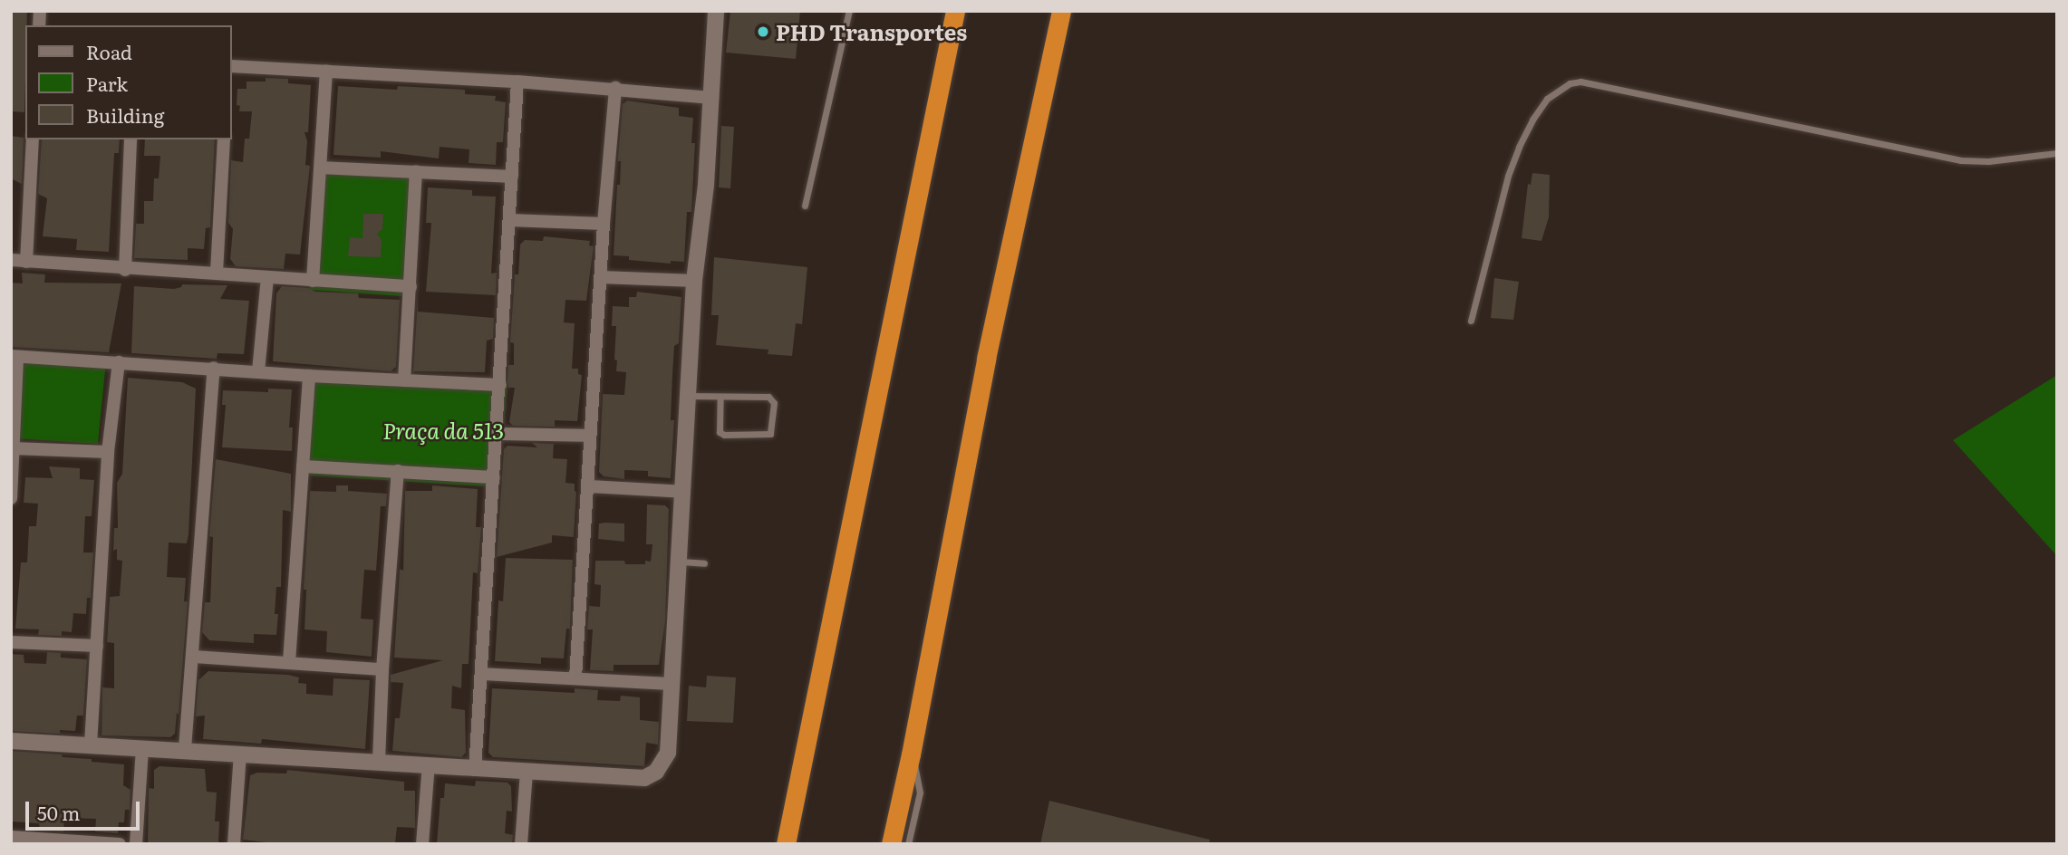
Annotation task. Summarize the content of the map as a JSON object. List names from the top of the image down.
{
  "parks": ["Praça da 513"],
  "places": ["PHD Transportes"],
  "legend": ["Road", "Park", "Building"],
  "scale_bar": "50 m"
}
